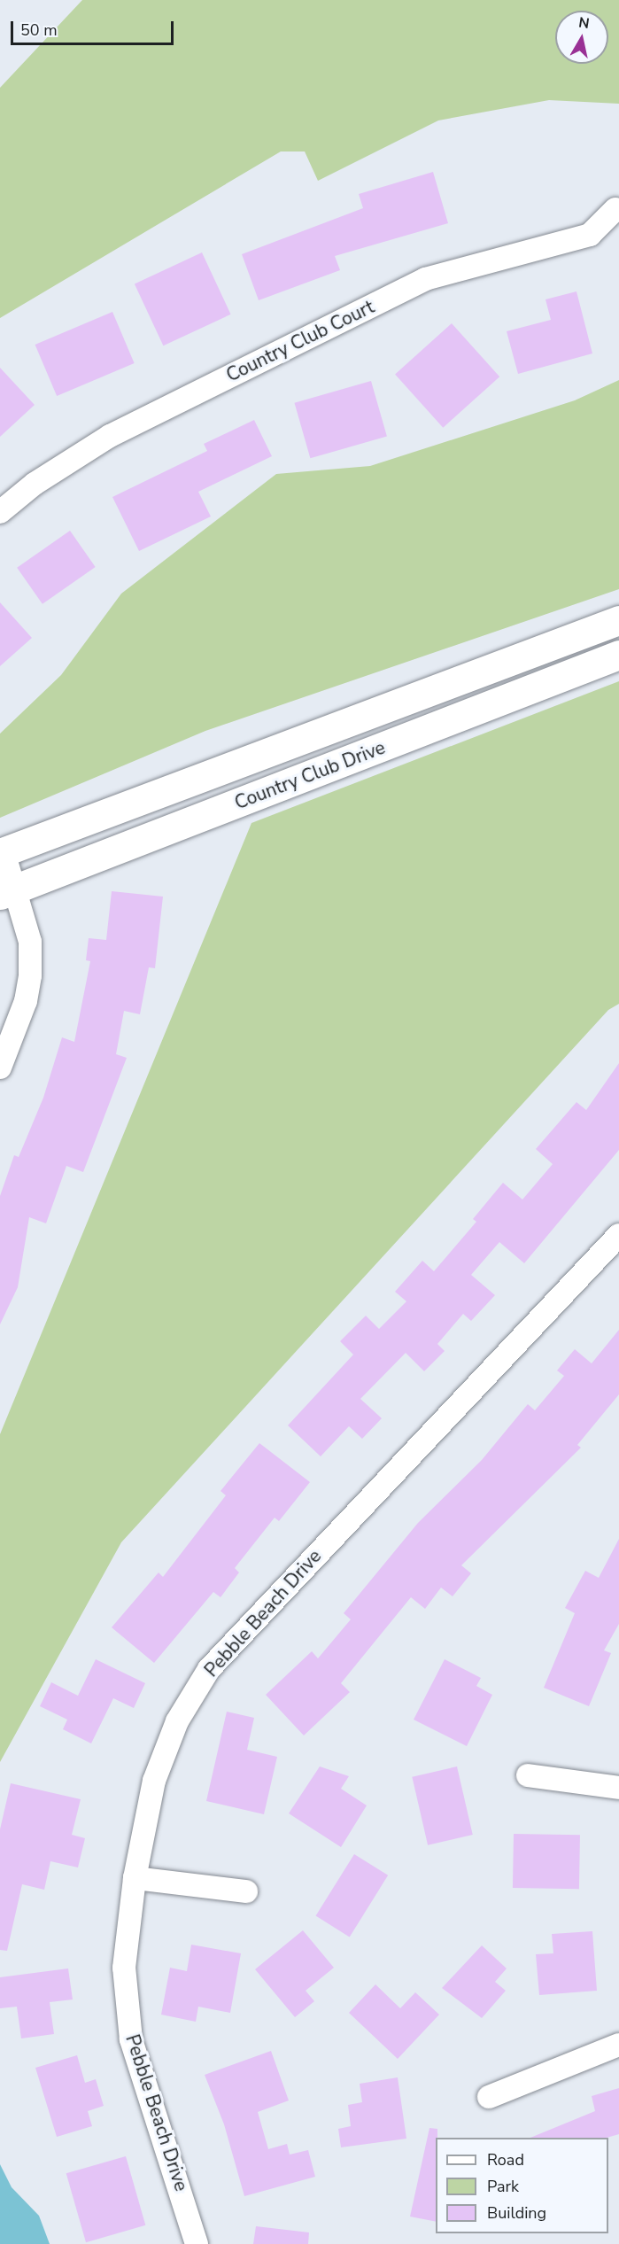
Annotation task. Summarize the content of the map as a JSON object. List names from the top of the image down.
{
  "streets": {
    "main road": ["Country Club Drive"],
    "street": ["Country Club Court", "Pebble Beach Drive"]
  },
  "legend": ["Road", "Park", "Building"],
  "scale_bar": "50 m",
  "north": "top"
}
